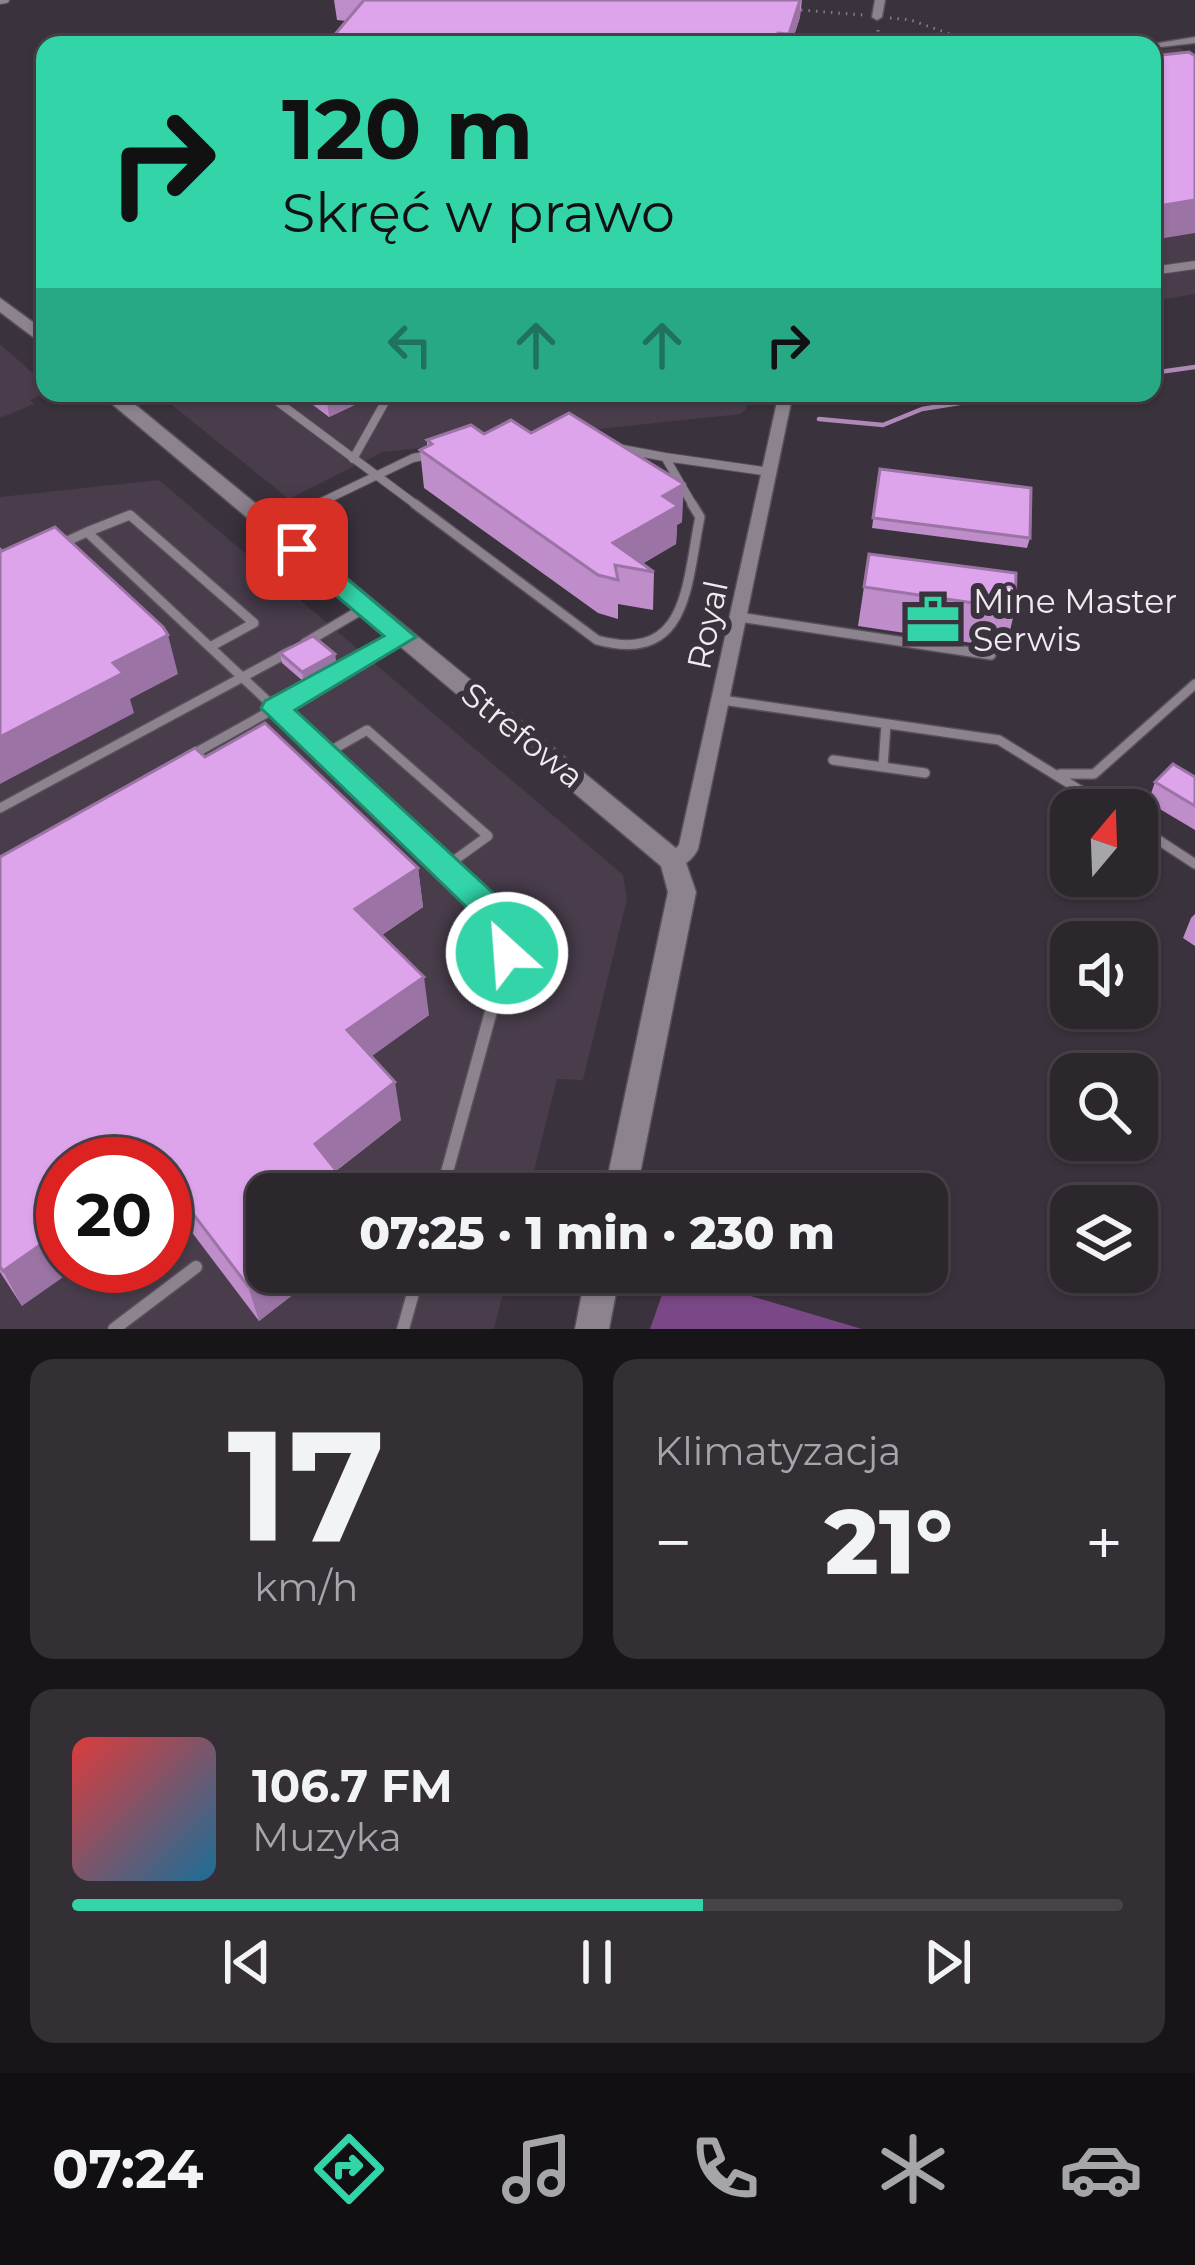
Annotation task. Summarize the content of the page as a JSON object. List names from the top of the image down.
{
  "streets": {
    "street": ["Royal", "Strefowa"]
  },
  "crossings": [
    ["Royal", "Strefowa"]
  ],
  "places": {
    "office": ["Mine Master Serwis"]
  },
  "north": "top",
  "page": {
    "turn": ["120 m", "Skręć w prawo"],
    "limit": "20",
    "trip": "07:25 · 1 min · 230 m",
    "tile": [
      ["17", "km/h"],
      "Klimatyzacja"
    ],
    "heat": ["−", "21°", "+"],
    "song": ["106.7 FM", "Muzyka"],
    "tabs": "07:24"
  }
}
